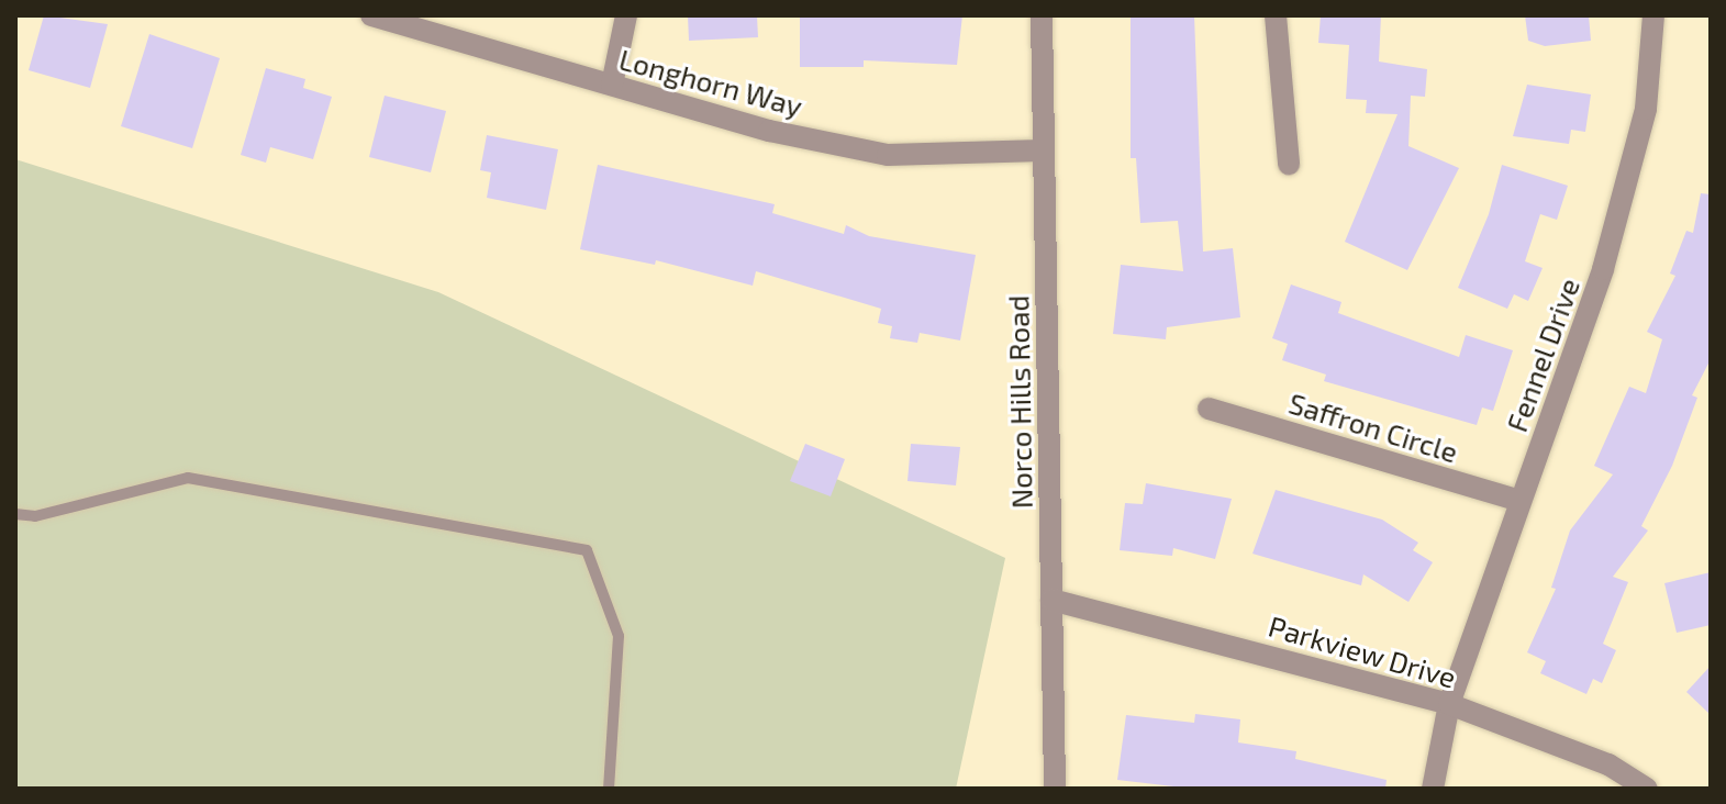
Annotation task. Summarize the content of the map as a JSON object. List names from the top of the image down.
{
  "streets": {
    "street": [
      "Longhorn Way",
      "Fennel Drive",
      "Norco Hills Road",
      "Saffron Circle",
      "Parkview Drive"
    ]
  },
  "crossings": [
    ["Longhorn Way", "Norco Hills Road"],
    ["Fennel Drive", "Saffron Circle"],
    ["Fennel Drive", "Parkview Drive"],
    ["Norco Hills Road", "Parkview Drive"]
  ]
}
